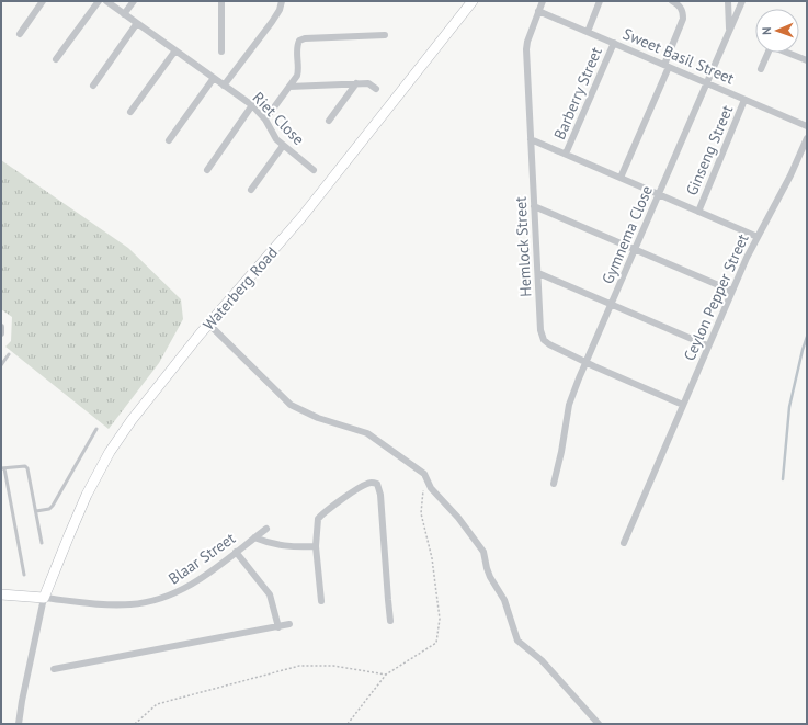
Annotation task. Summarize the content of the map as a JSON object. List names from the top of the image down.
{
  "streets": {
    "street": [
      "Sweet Basil Street",
      "Barberry Street",
      "Riet Close",
      "Ginseng Street",
      "Gymnema Close",
      "Hemlock Street",
      "Waterberg Road",
      "Ceylon Pepper Street",
      "Blaar Street"
    ]
  },
  "crossings": [
    ["Sweet Basil Street", "Barberry Street"],
    ["Sweet Basil Street", "Ginseng Street"],
    ["Sweet Basil Street", "Gymnema Close"],
    ["Sweet Basil Street", "Hemlock Street"],
    ["Gymnema Close", "Hemlock Street"],
    ["Hemlock Street", "Ceylon Pepper Street"],
    ["Waterberg Road", "Blaar Street"]
  ],
  "north": "left"
}
